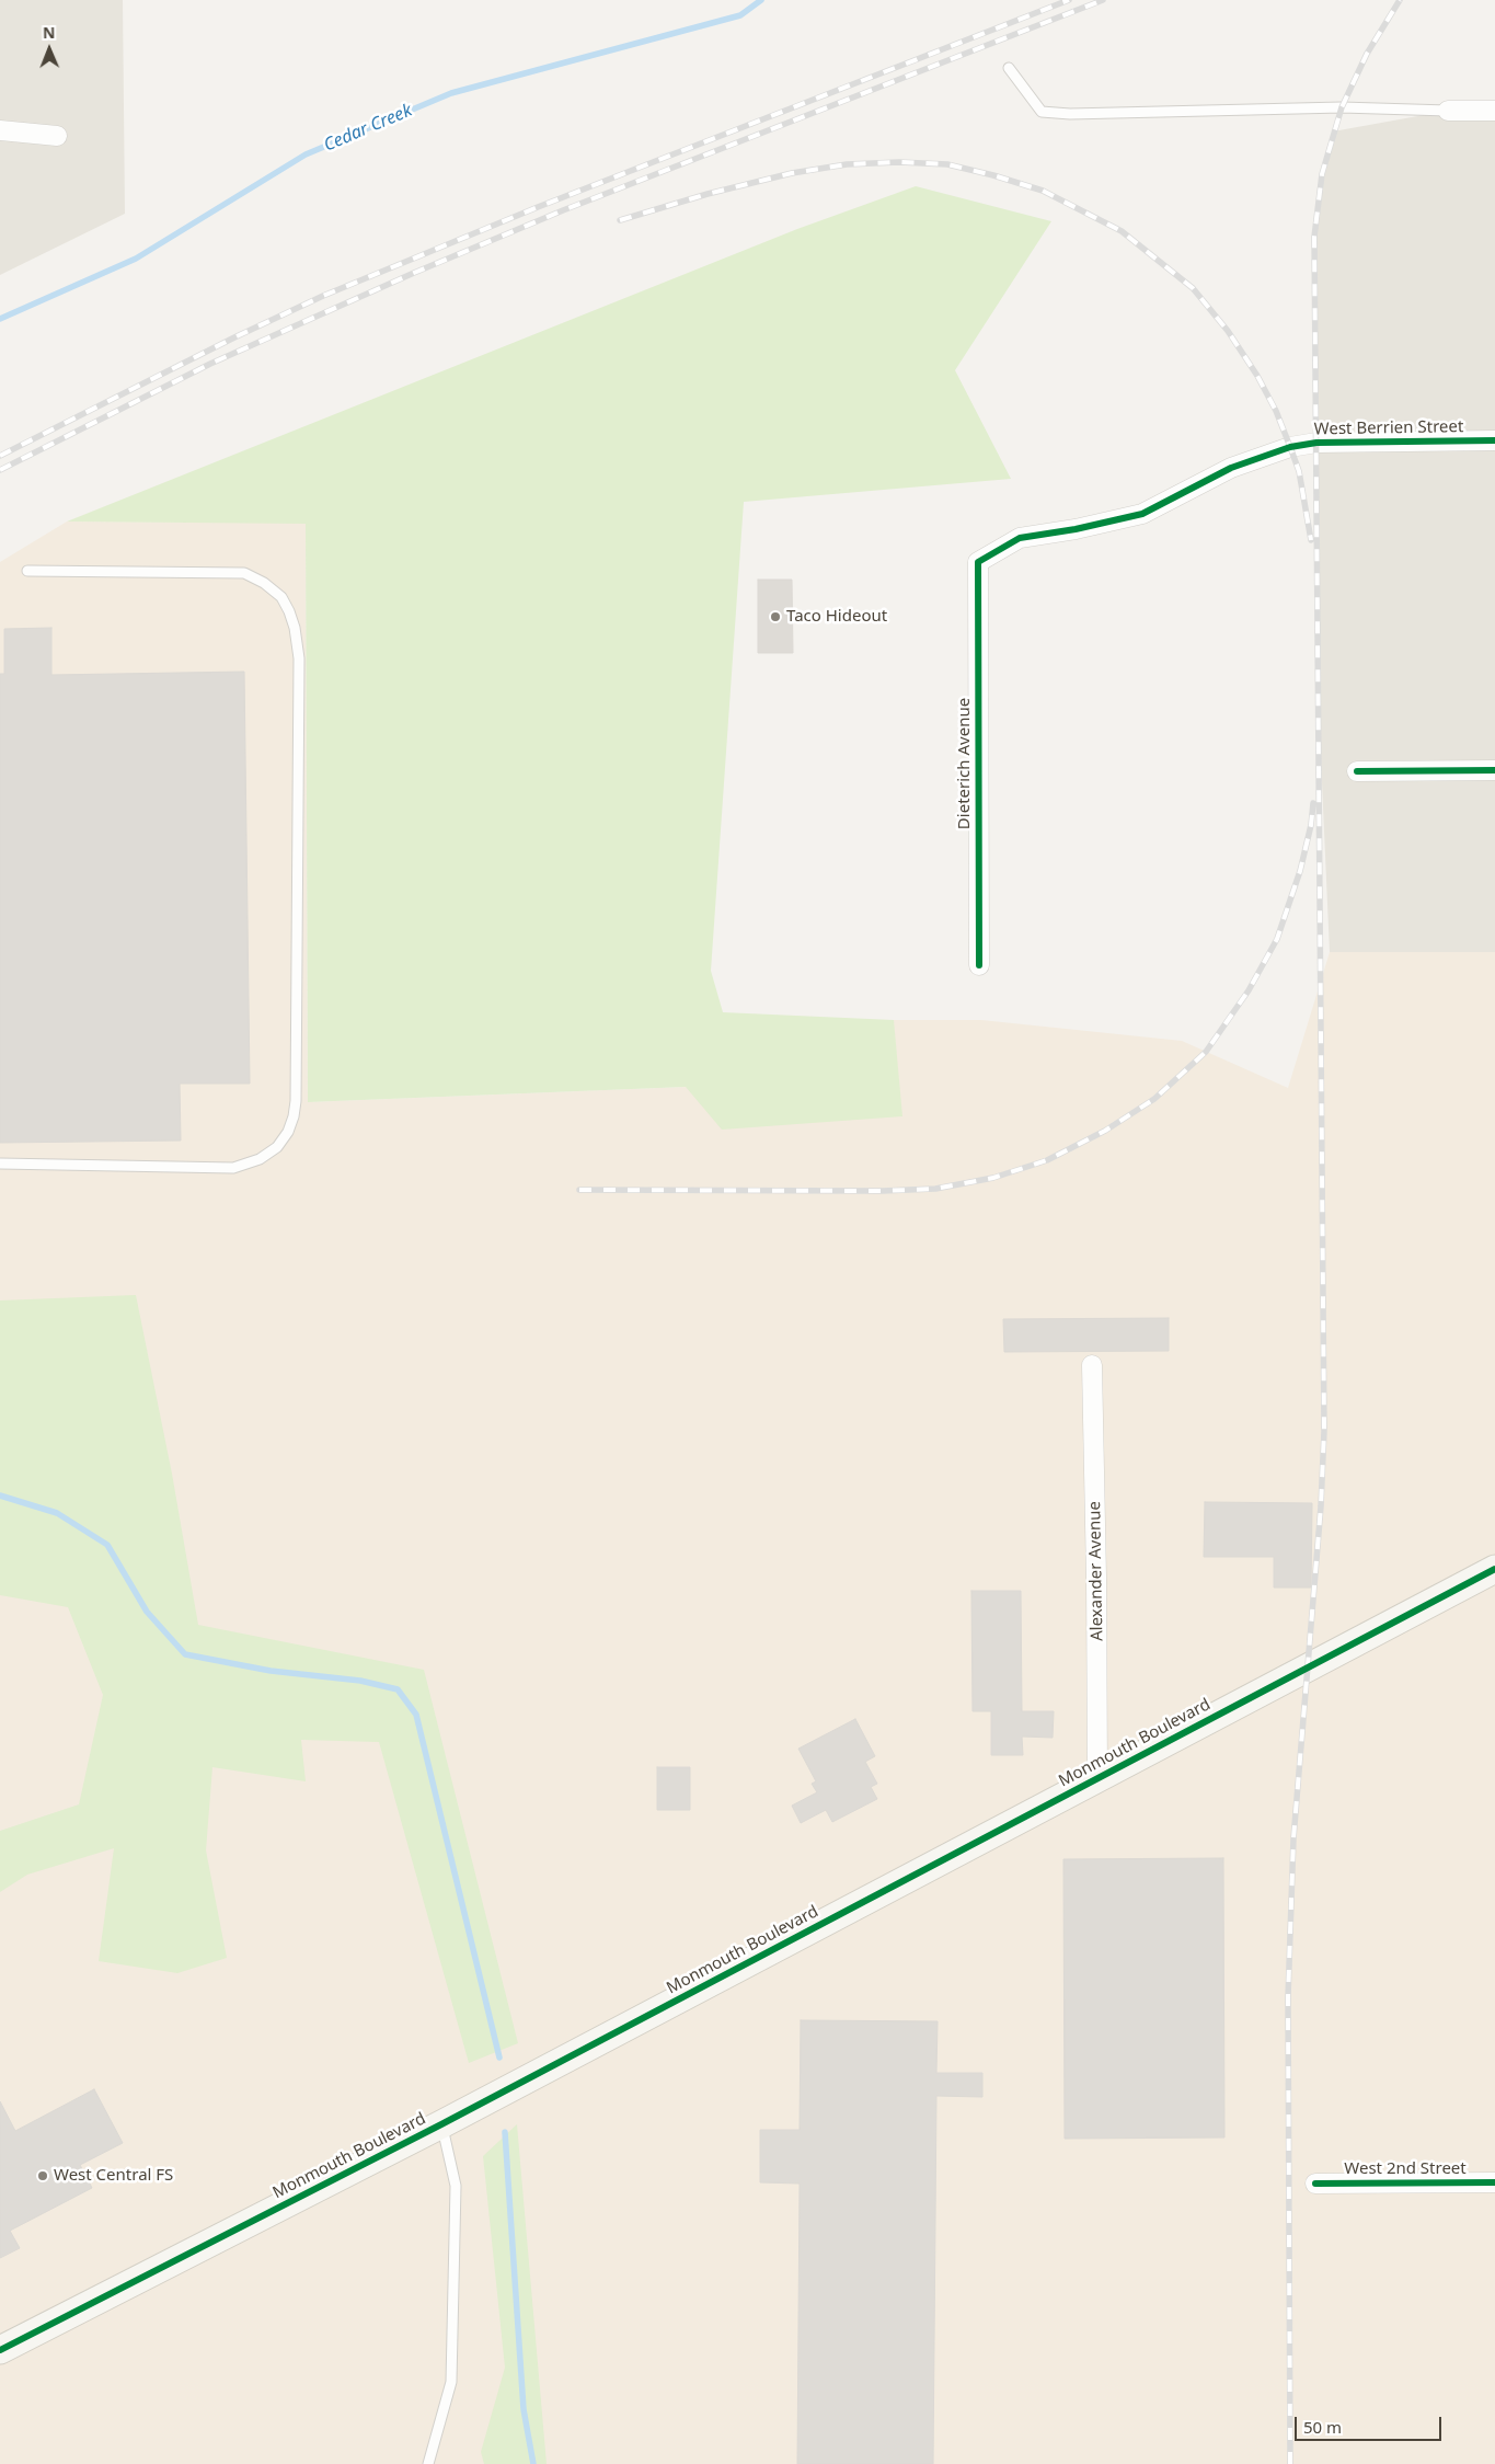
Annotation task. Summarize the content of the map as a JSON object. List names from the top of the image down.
{
  "streets": {
    "street": [
      "West Berrien Street",
      "Dieterich Avenue",
      "Alexander Avenue",
      "Monmouth Boulevard",
      "West 2nd Street"
    ]
  },
  "crossings": [
    ["West Berrien Street", "Dieterich Avenue"],
    ["Alexander Avenue", "Monmouth Boulevard"]
  ],
  "water": ["Cedar Creek"],
  "places": ["Taco Hideout", "West Central FS"],
  "scale_bar": "50 m",
  "north": "top"
}
